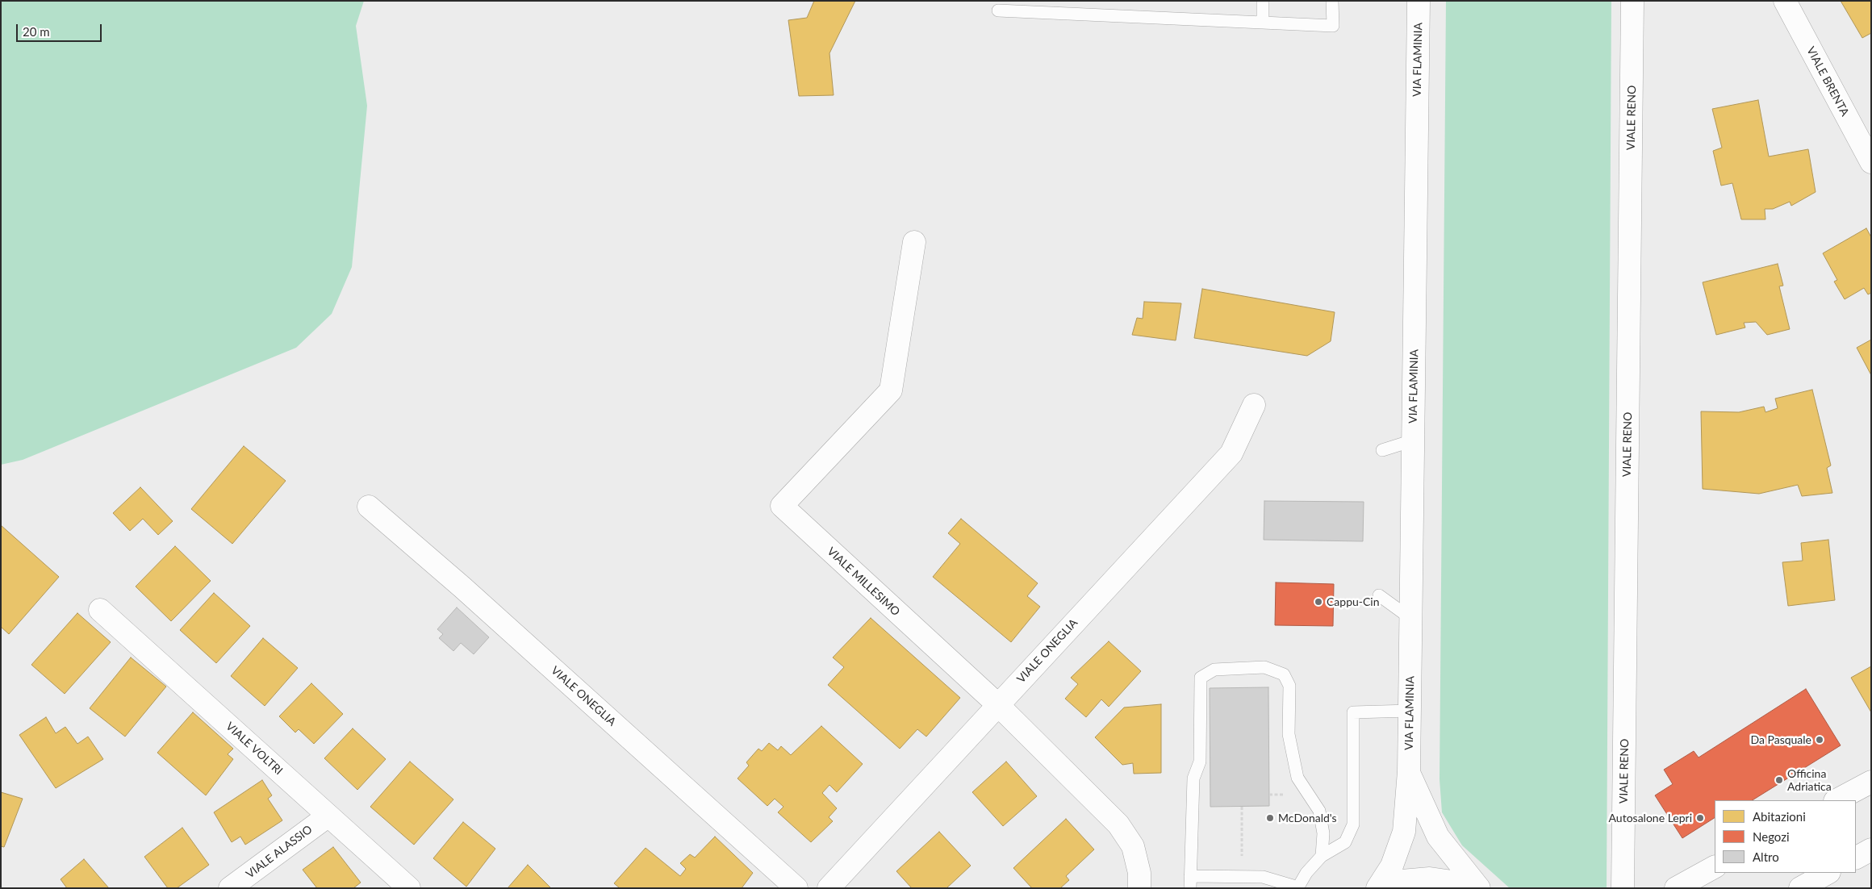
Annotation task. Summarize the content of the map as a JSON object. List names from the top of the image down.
{
  "streets": {
    "street": [
      "VIA FLAMINIA",
      "VIALE BRENTA",
      "VIALE RENO",
      "VIALE MILLESIMO",
      "VIALE ONEGLIA",
      "VIALE VOLTRI",
      "VIALE ALASSIO"
    ]
  },
  "crossings": [
    ["VIALE MILLESIMO", "VIALE ONEGLIA"],
    ["VIALE VOLTRI", "VIALE ALASSIO"]
  ],
  "places": [
    "Cappu-Cin",
    "Da Pasquale",
    "Officina Adriatica",
    "McDonald's",
    "Autosalone Lepri"
  ],
  "legend": ["Abitazioni", "Negozi", "Altro"],
  "scale_bar": "20 m"
}
